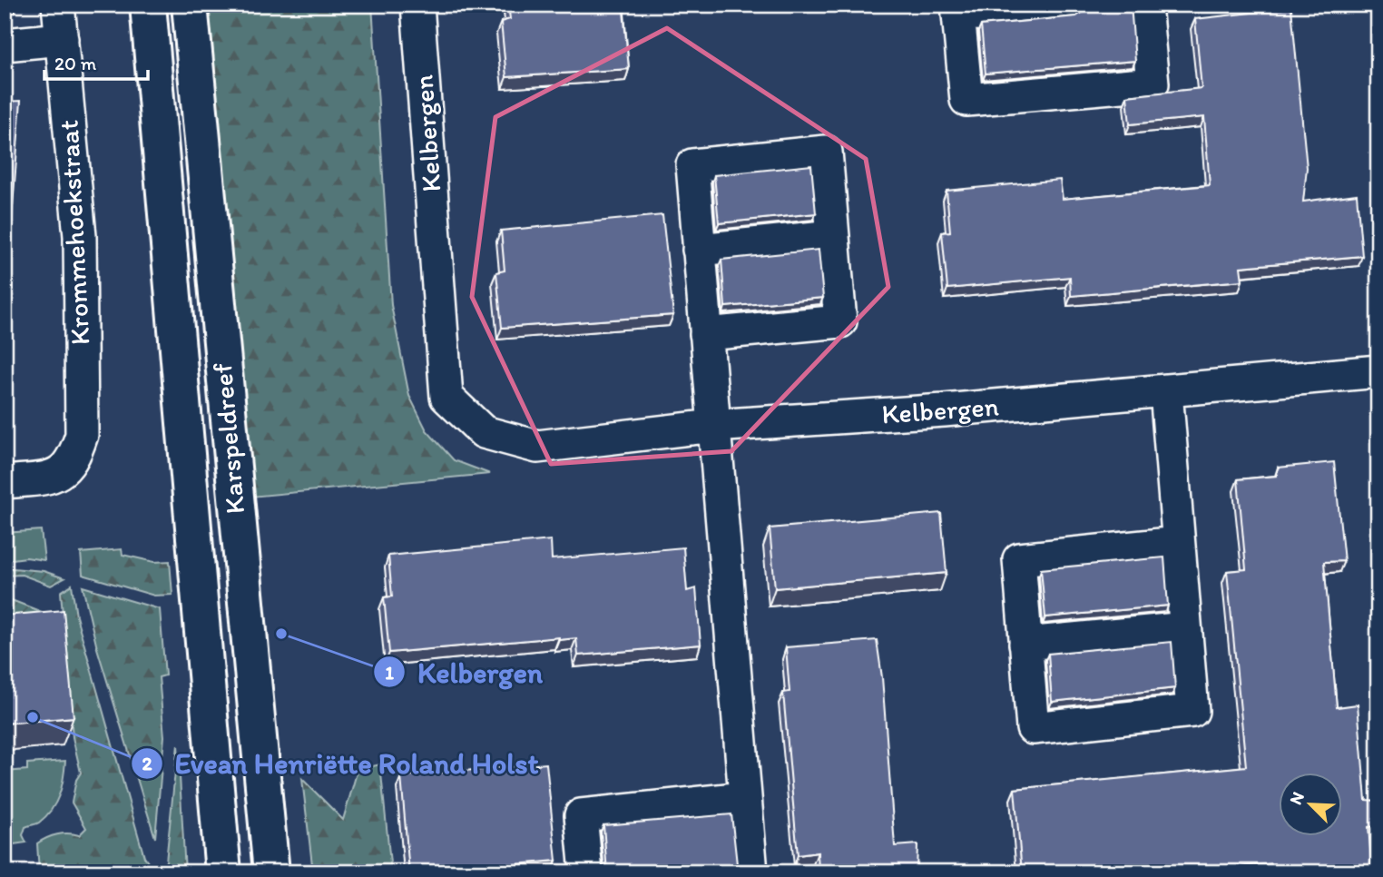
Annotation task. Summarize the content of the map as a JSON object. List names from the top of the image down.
{
  "streets": {
    "street": ["Kelbergen", "Krommehoekstraat", "Karspeldreef"]
  },
  "places": ["Kelbergen", "Evean Henriëtte Roland Holst"],
  "scale_bar": "20 m",
  "north": "top left"
}
